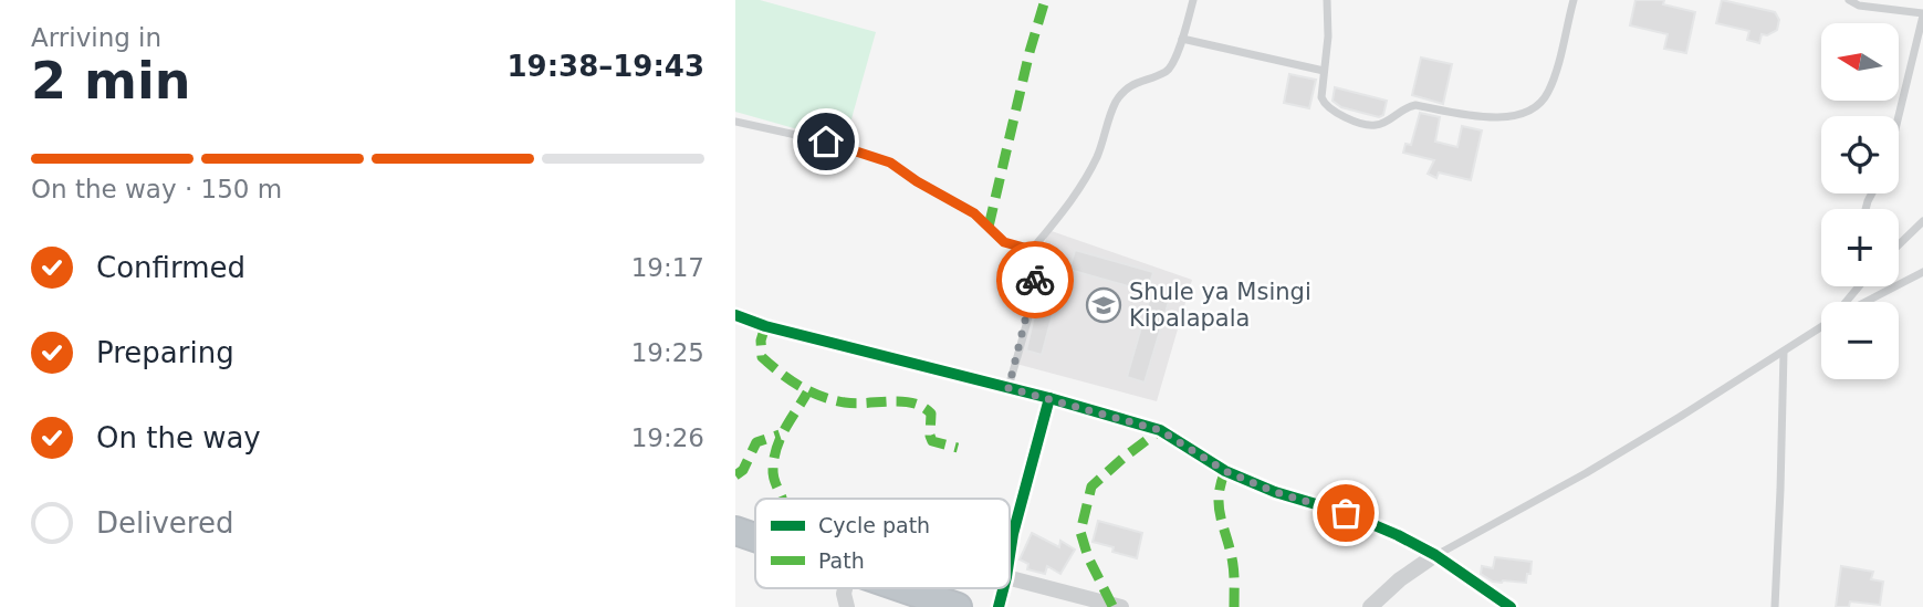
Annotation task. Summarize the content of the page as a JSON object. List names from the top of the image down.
{
  "places": {
    "school or university": ["Shule ya Msingi Kipalapala"]
  },
  "legend": ["Cycle path", "Path"],
  "north": "left",
  "page": {
    "heading": ["2 min", "Arriving in", "19:38–19:43"],
    "map_buttons": ["+", "−"],
    "bar": "On the way · 150 m",
    "list": [
      ["Confirmed", "19:17"],
      ["Preparing", "19:25"],
      ["On the way", "19:26"],
      "Delivered"
    ]
  }
}
